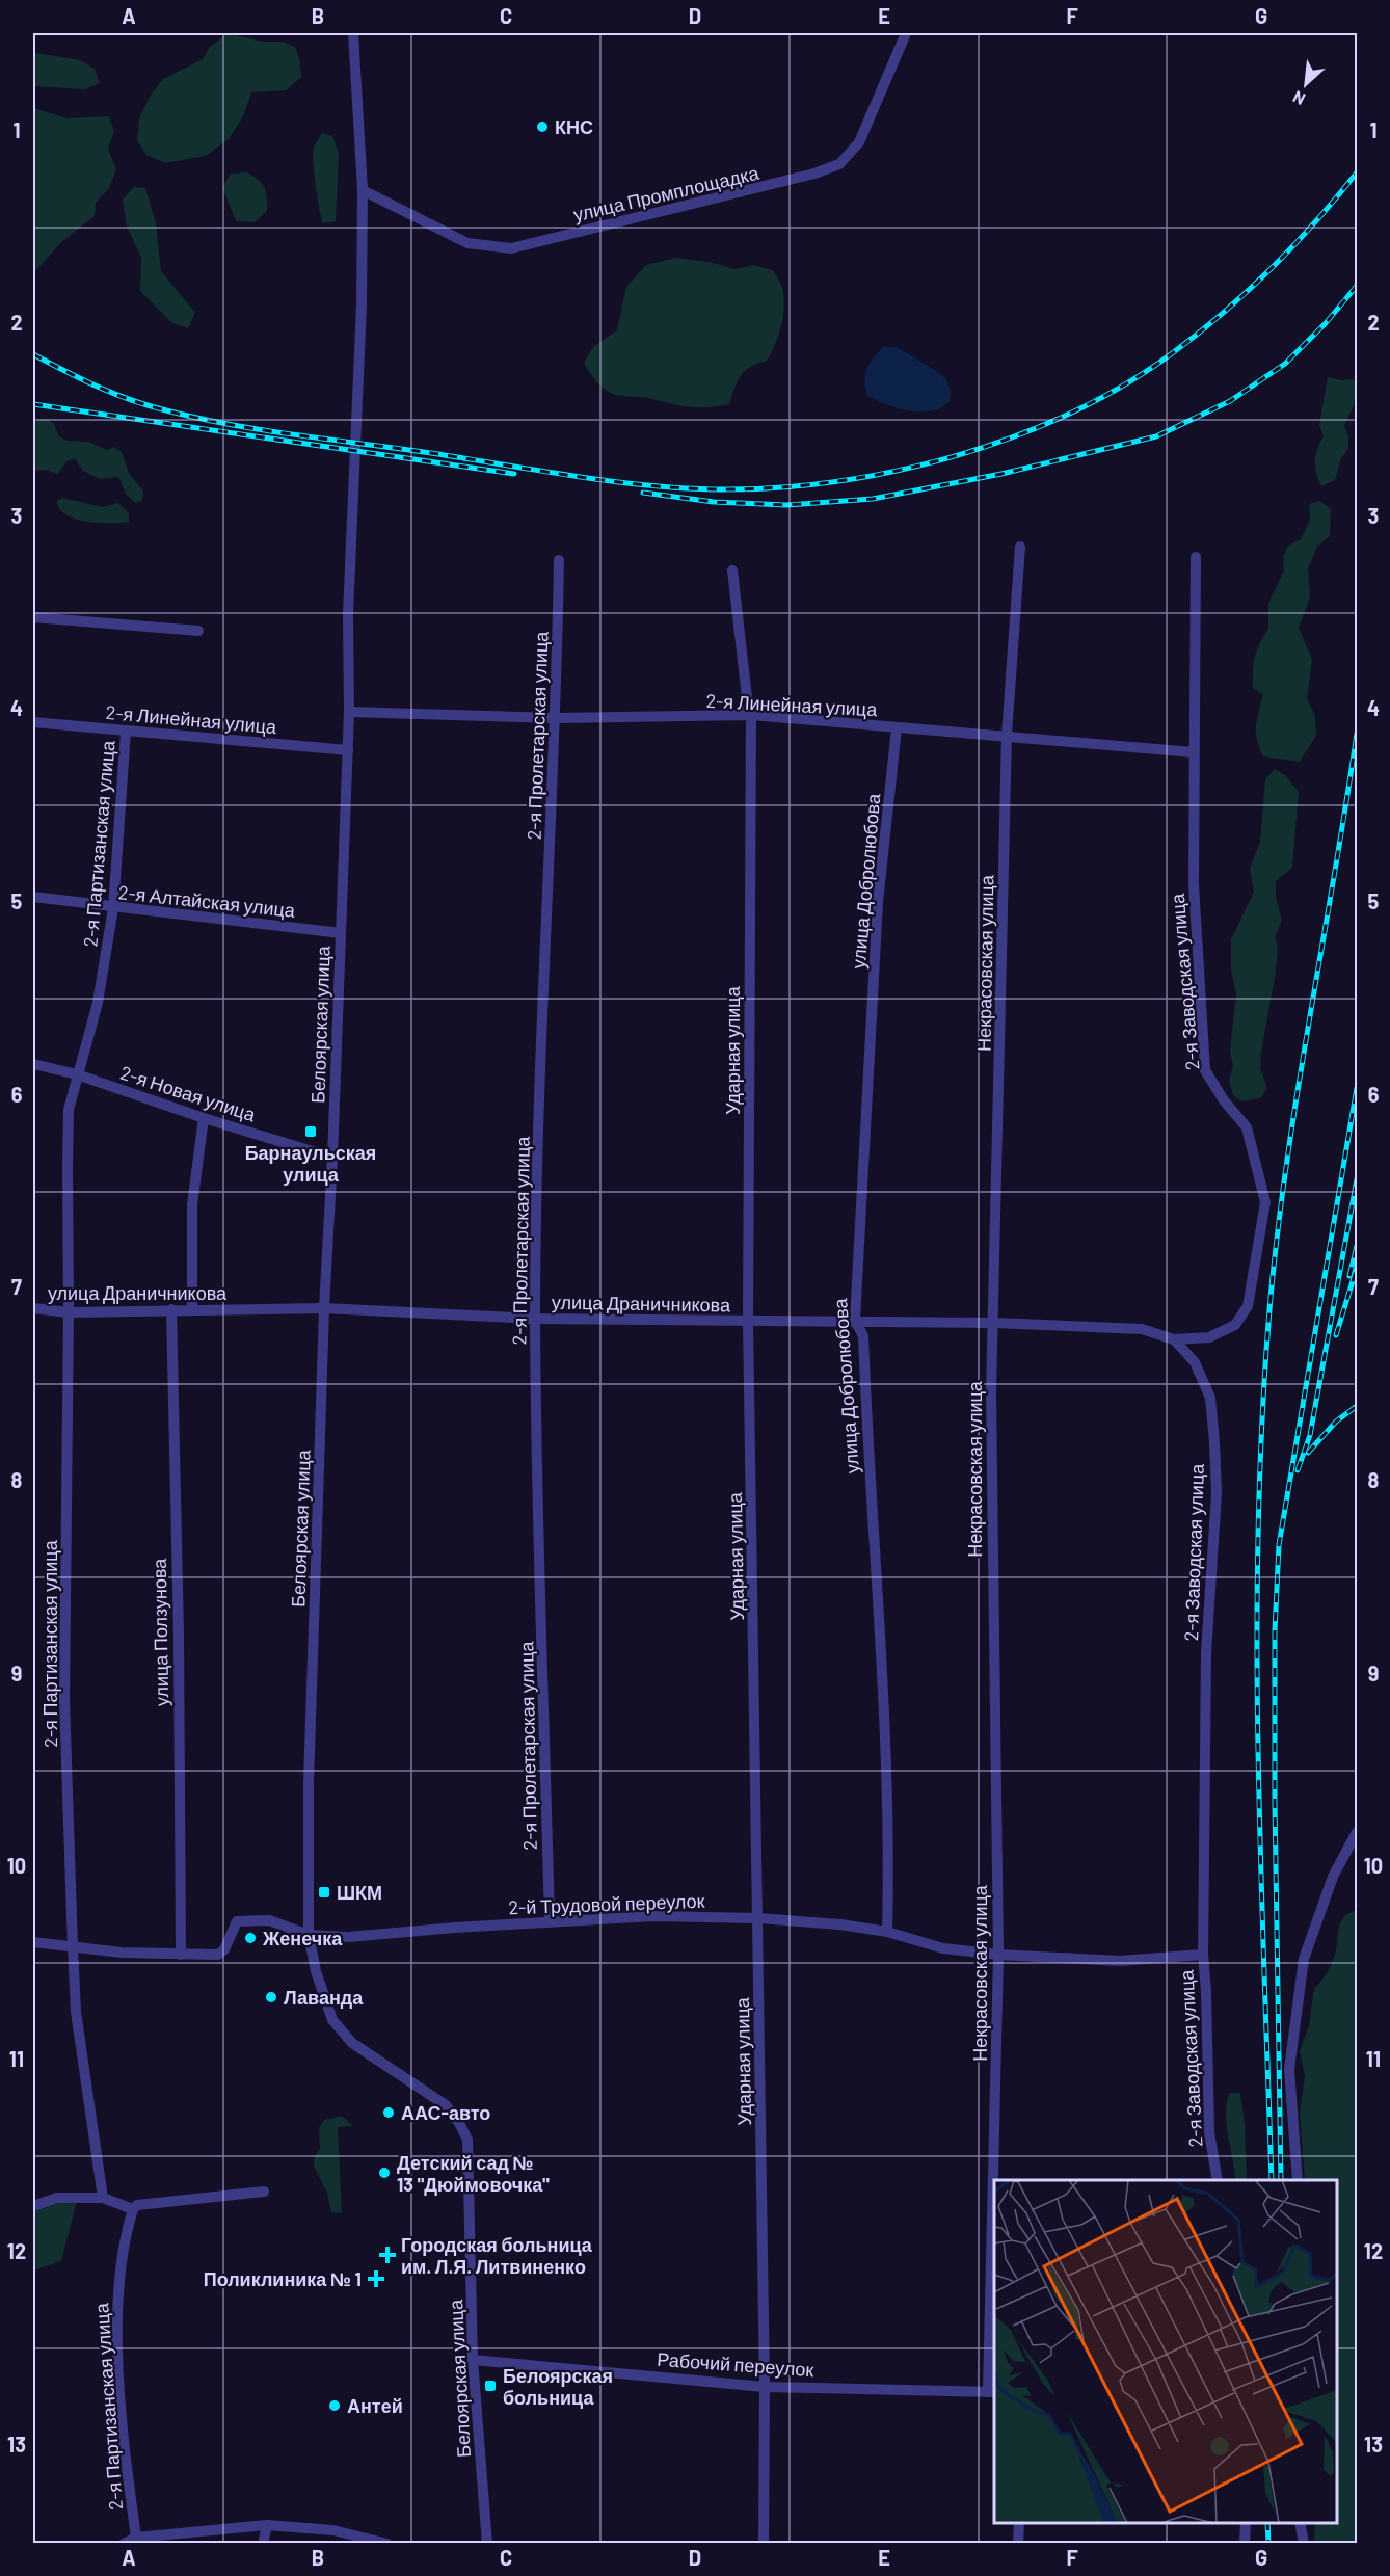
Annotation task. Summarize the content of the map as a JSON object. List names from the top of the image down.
{
  "streets": {
    "street": [
      "улица Промплощадка",
      "2-я Линейная улица",
      "2-я Пролетарская улица",
      "2-я Партизанская улица",
      "улица Добролюбова",
      "2-я Алтайская улица",
      "Некрасовская улица",
      "2-я Заводская улица",
      "Белоярская улица",
      "Ударная улица",
      "2-я Новая улица",
      "улица Драничникова",
      "улица Ползунова",
      "2-й Трудовой переулок",
      "Рабочий переулок"
    ]
  },
  "crossings": [
    ["улица Промплощадка", "Белоярская улица"],
    ["2-я Линейная улица", "2-я Пролетарская улица"],
    ["2-я Линейная улица", "2-я Партизанская улица"],
    ["2-я Линейная улица", "улица Добролюбова"],
    ["2-я Линейная улица", "Некрасовская улица"],
    ["2-я Линейная улица", "2-я Заводская улица"],
    ["2-я Линейная улица", "Белоярская улица"],
    ["2-я Линейная улица", "Ударная улица"],
    ["2-я Пролетарская улица", "улица Драничникова"],
    ["2-я Пролетарская улица", "2-й Трудовой переулок"],
    ["2-я Партизанская улица", "2-я Алтайская улица"],
    ["2-я Партизанская улица", "2-я Новая улица"],
    ["2-я Партизанская улица", "улица Драничникова"],
    ["2-я Партизанская улица", "2-й Трудовой переулок"],
    ["улица Добролюбова", "улица Драничникова"],
    ["улица Добролюбова", "2-й Трудовой переулок"],
    ["2-я Алтайская улица", "Белоярская улица"],
    ["Некрасовская улица", "улица Драничникова"],
    ["Некрасовская улица", "2-й Трудовой переулок"],
    ["Некрасовская улица", "Рабочий переулок"],
    ["2-я Заводская улица", "улица Драничникова"],
    ["2-я Заводская улица", "2-й Трудовой переулок"],
    ["Белоярская улица", "2-я Новая улица"],
    ["Белоярская улица", "улица Драничникова"],
    ["Белоярская улица", "2-й Трудовой переулок"],
    ["Белоярская улица", "Рабочий переулок"],
    ["Ударная улица", "улица Драничникова"],
    ["Ударная улица", "2-й Трудовой переулок"],
    ["Ударная улица", "Рабочий переулок"],
    ["улица Драничникова", "улица Ползунова"],
    ["улица Ползунова", "2-й Трудовой переулок"]
  ],
  "places": {
    "other": [
      "КНС",
      "Женечка",
      "Лаванда",
      "ААС-авто",
      "Детский сад № 13 \"Дюймовочка\"",
      "Антей"
    ],
    "transit": ["Барнаульская улица", "ШКМ", "Белоярская больница"],
    "health": ["Городская больница им. Л.Я. Литвиненко", "Поликлиника № 1"]
  },
  "north": "bottom left",
  "grid": {
    "columns": [
      "A",
      "B",
      "C",
      "D",
      "E",
      "F",
      "G"
    ],
    "rows": [
      "1",
      "2",
      "3",
      "4",
      "5",
      "6",
      "7",
      "8",
      "9",
      "10",
      "11",
      "12",
      "13"
    ]
  }
}
